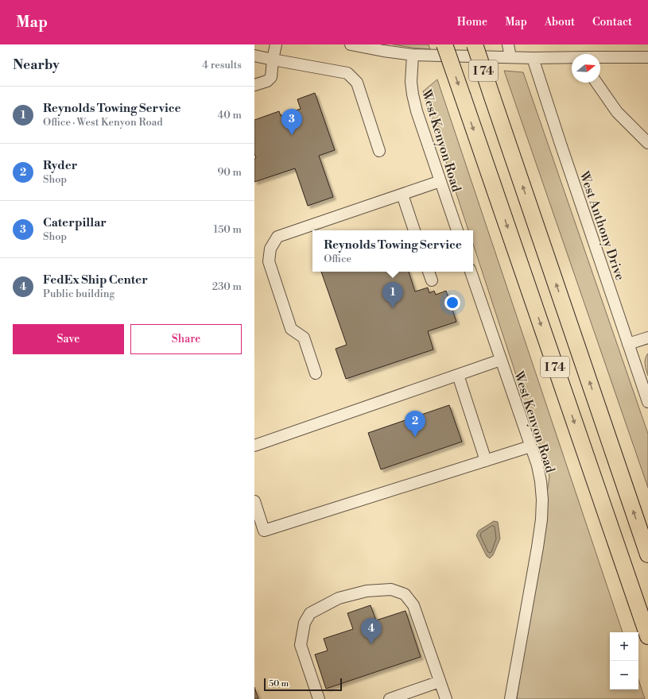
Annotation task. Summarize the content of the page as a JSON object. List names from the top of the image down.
{
  "streets": {
    "highway": ["I 74"],
    "street": ["West Kenyon Road", "West Anthony Drive"]
  },
  "scale_bar": "50 m",
  "north": "right",
  "page": {
    "header": "Map",
    "nav": [
      "Home",
      "Map",
      "About",
      "Contact"
    ],
    "heading": ["Nearby", "4 results"],
    "list": [
      {
        "mark": "1",
        "name": "Reynolds Towing Service",
        "note": "Office · West Kenyon Road",
        "value": "40 m"
      },
      {
        "mark": "2",
        "name": "Ryder",
        "note": "Shop",
        "value": "90 m"
      },
      {
        "mark": "3",
        "name": "Caterpillar",
        "note": "Shop",
        "value": "150 m"
      },
      {
        "mark": "4",
        "name": "FedEx Ship Center",
        "note": "Public building",
        "value": "230 m"
      }
    ],
    "pins": [
      "3",
      "1",
      "2",
      "4"
    ],
    "popup": ["Reynolds Towing Service", "Office"],
    "buttons": ["Save", "Share"],
    "map_buttons": ["+", "−"],
    "scale": "50 m"
  }
}
